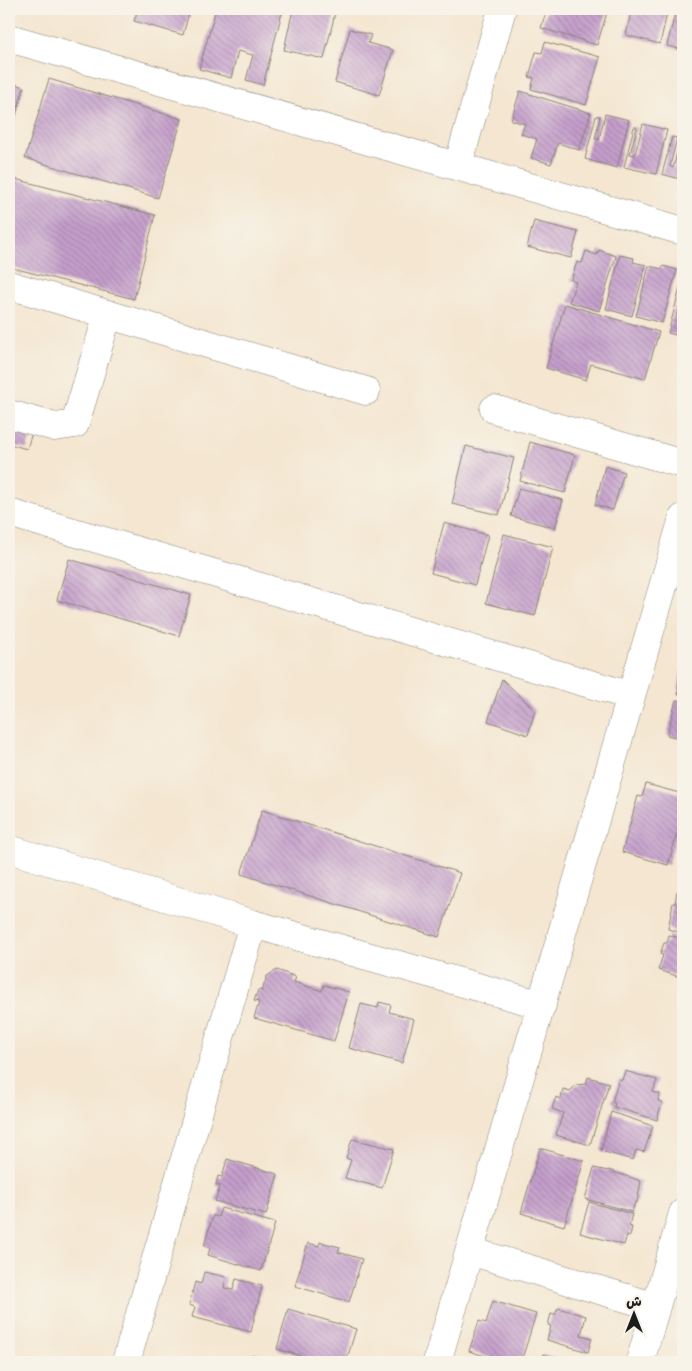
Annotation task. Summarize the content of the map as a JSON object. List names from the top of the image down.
{
  "north": "top"
}
